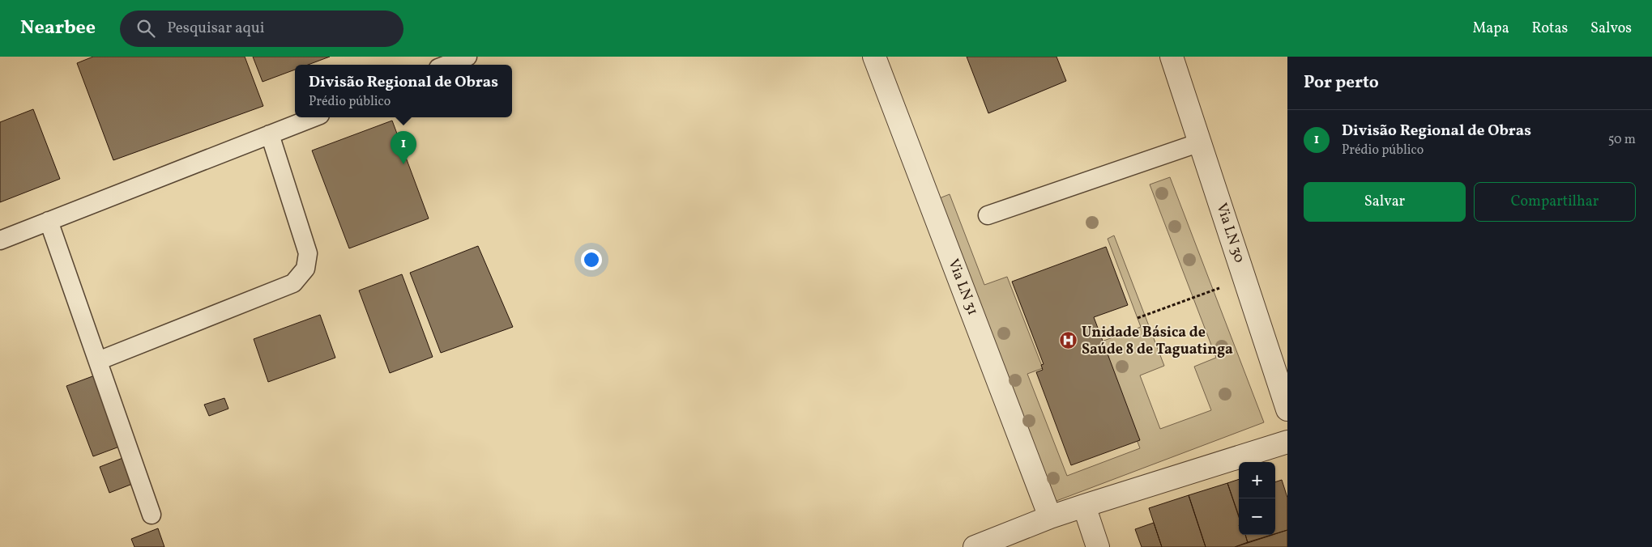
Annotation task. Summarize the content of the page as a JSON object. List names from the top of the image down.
{
  "streets": {
    "street": ["Via LN 30", "Via LN 31"]
  },
  "places": {
    "hospital": ["Unidade Básica de Saúde 8 de Taguatinga"]
  },
  "page": {
    "header": "Nearbee",
    "search": "Pesquisar aqui",
    "nav": ["Mapa", "Rotas", "Salvos"],
    "heading": "Por perto",
    "popup": ["Divisão Regional de Obras", "Prédio público"],
    "list": [
      {
        "mark": "1",
        "name": "Divisão Regional de Obras",
        "note": "Prédio público",
        "value": "50 m"
      }
    ],
    "pins": "1",
    "buttons": ["Salvar", "Compartilhar"],
    "map_buttons": ["+", "−"]
  }
}
